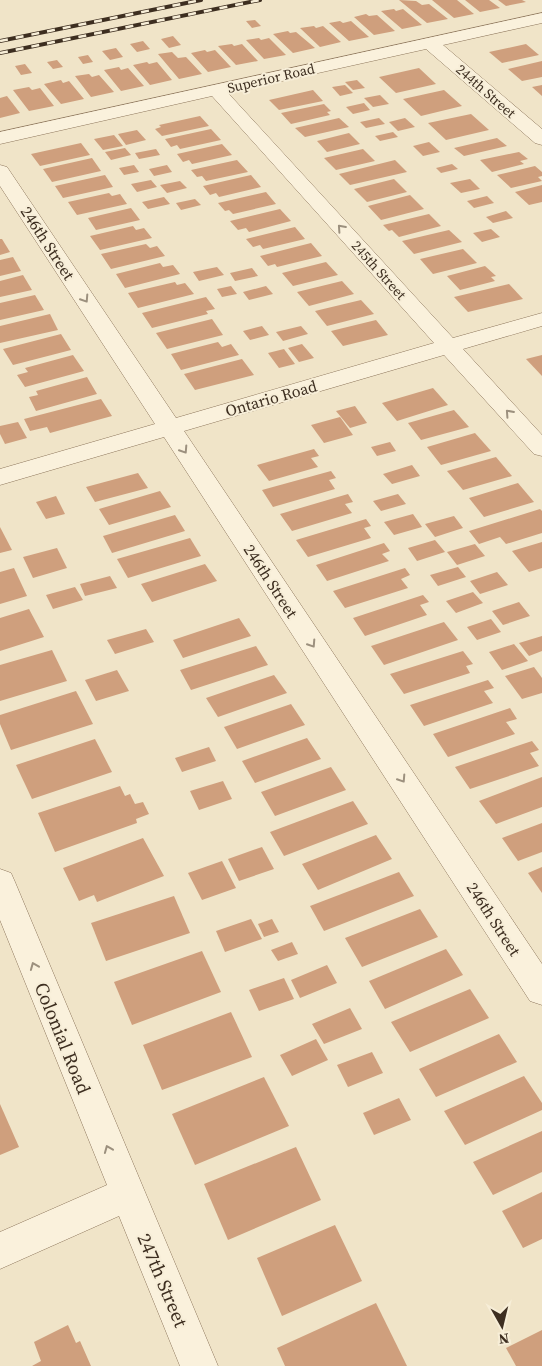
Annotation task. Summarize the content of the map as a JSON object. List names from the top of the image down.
{
  "streets": {
    "street": [
      "Superior Road",
      "244th Street",
      "246th Street",
      "245th Street",
      "Ontario Road",
      "Colonial Road",
      "247th Street"
    ]
  },
  "crossings": [
    ["Superior Road", "244th Street"],
    ["Superior Road", "245th Street"],
    ["246th Street", "Ontario Road"],
    ["245th Street", "Ontario Road"],
    ["Colonial Road", "247th Street"]
  ],
  "one_way": ["246th Street", "245th Street", "Colonial Road"],
  "north": "bottom"
}
